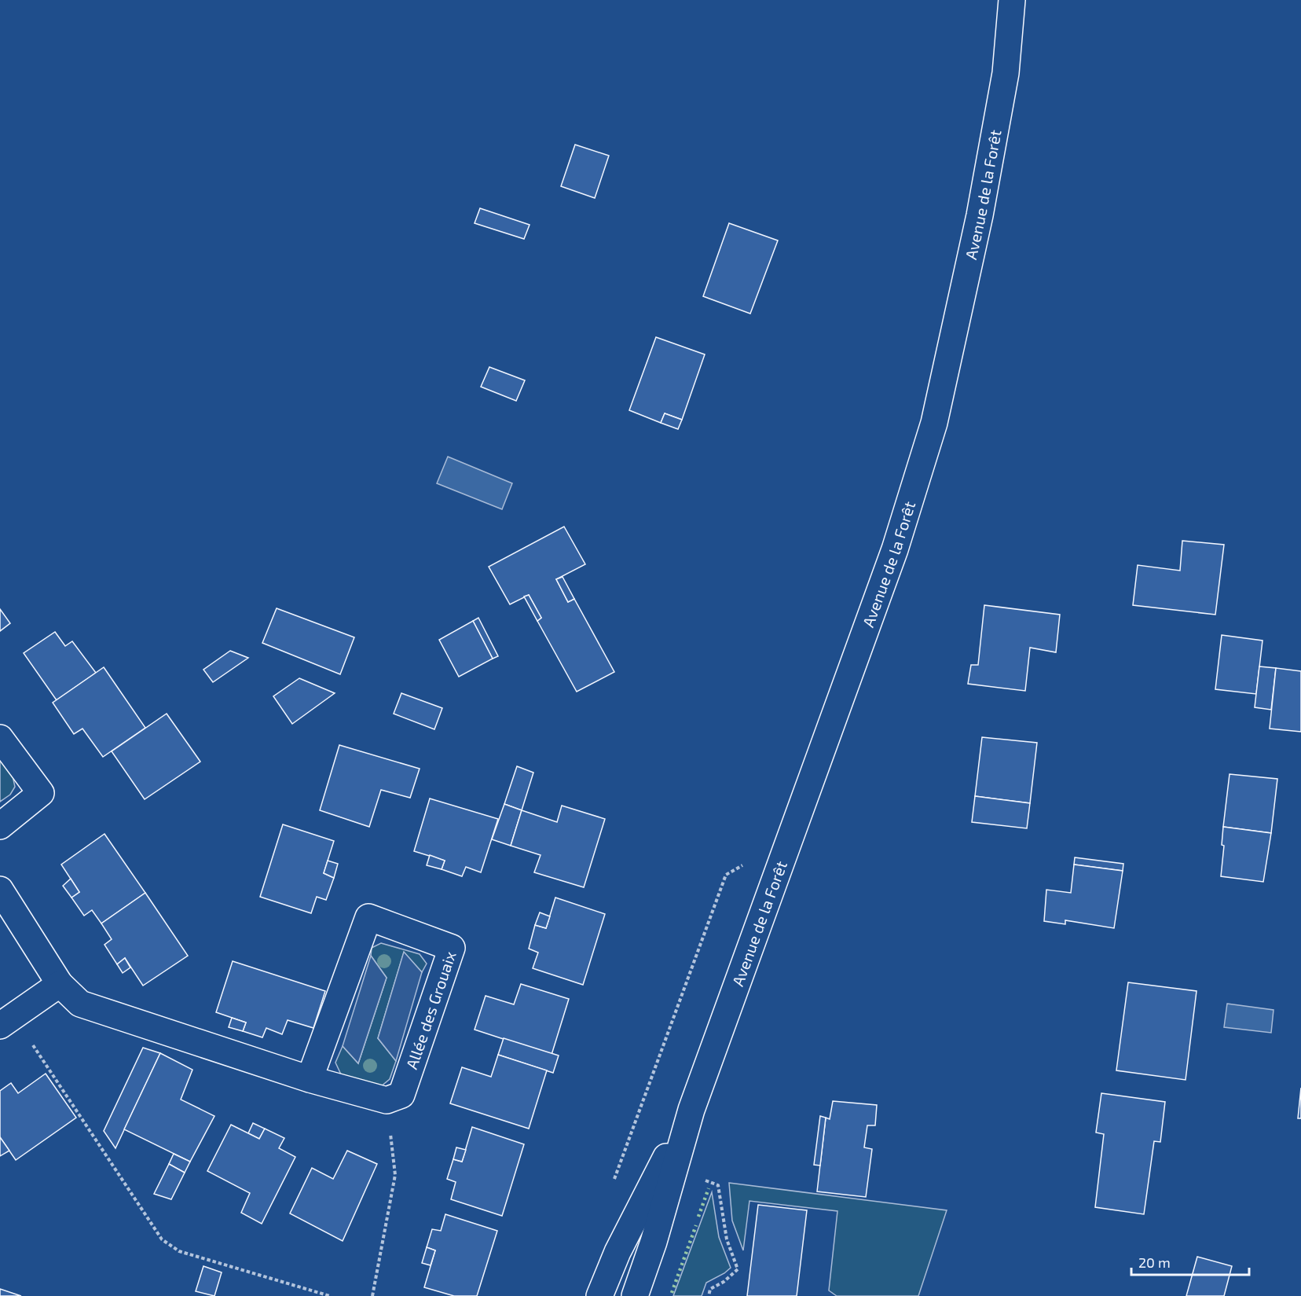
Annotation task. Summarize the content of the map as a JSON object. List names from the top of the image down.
{
  "streets": {
    "main road": ["Avenue de la Forêt", "Allée des Grouaix"]
  },
  "scale_bar": "20 m"
}
